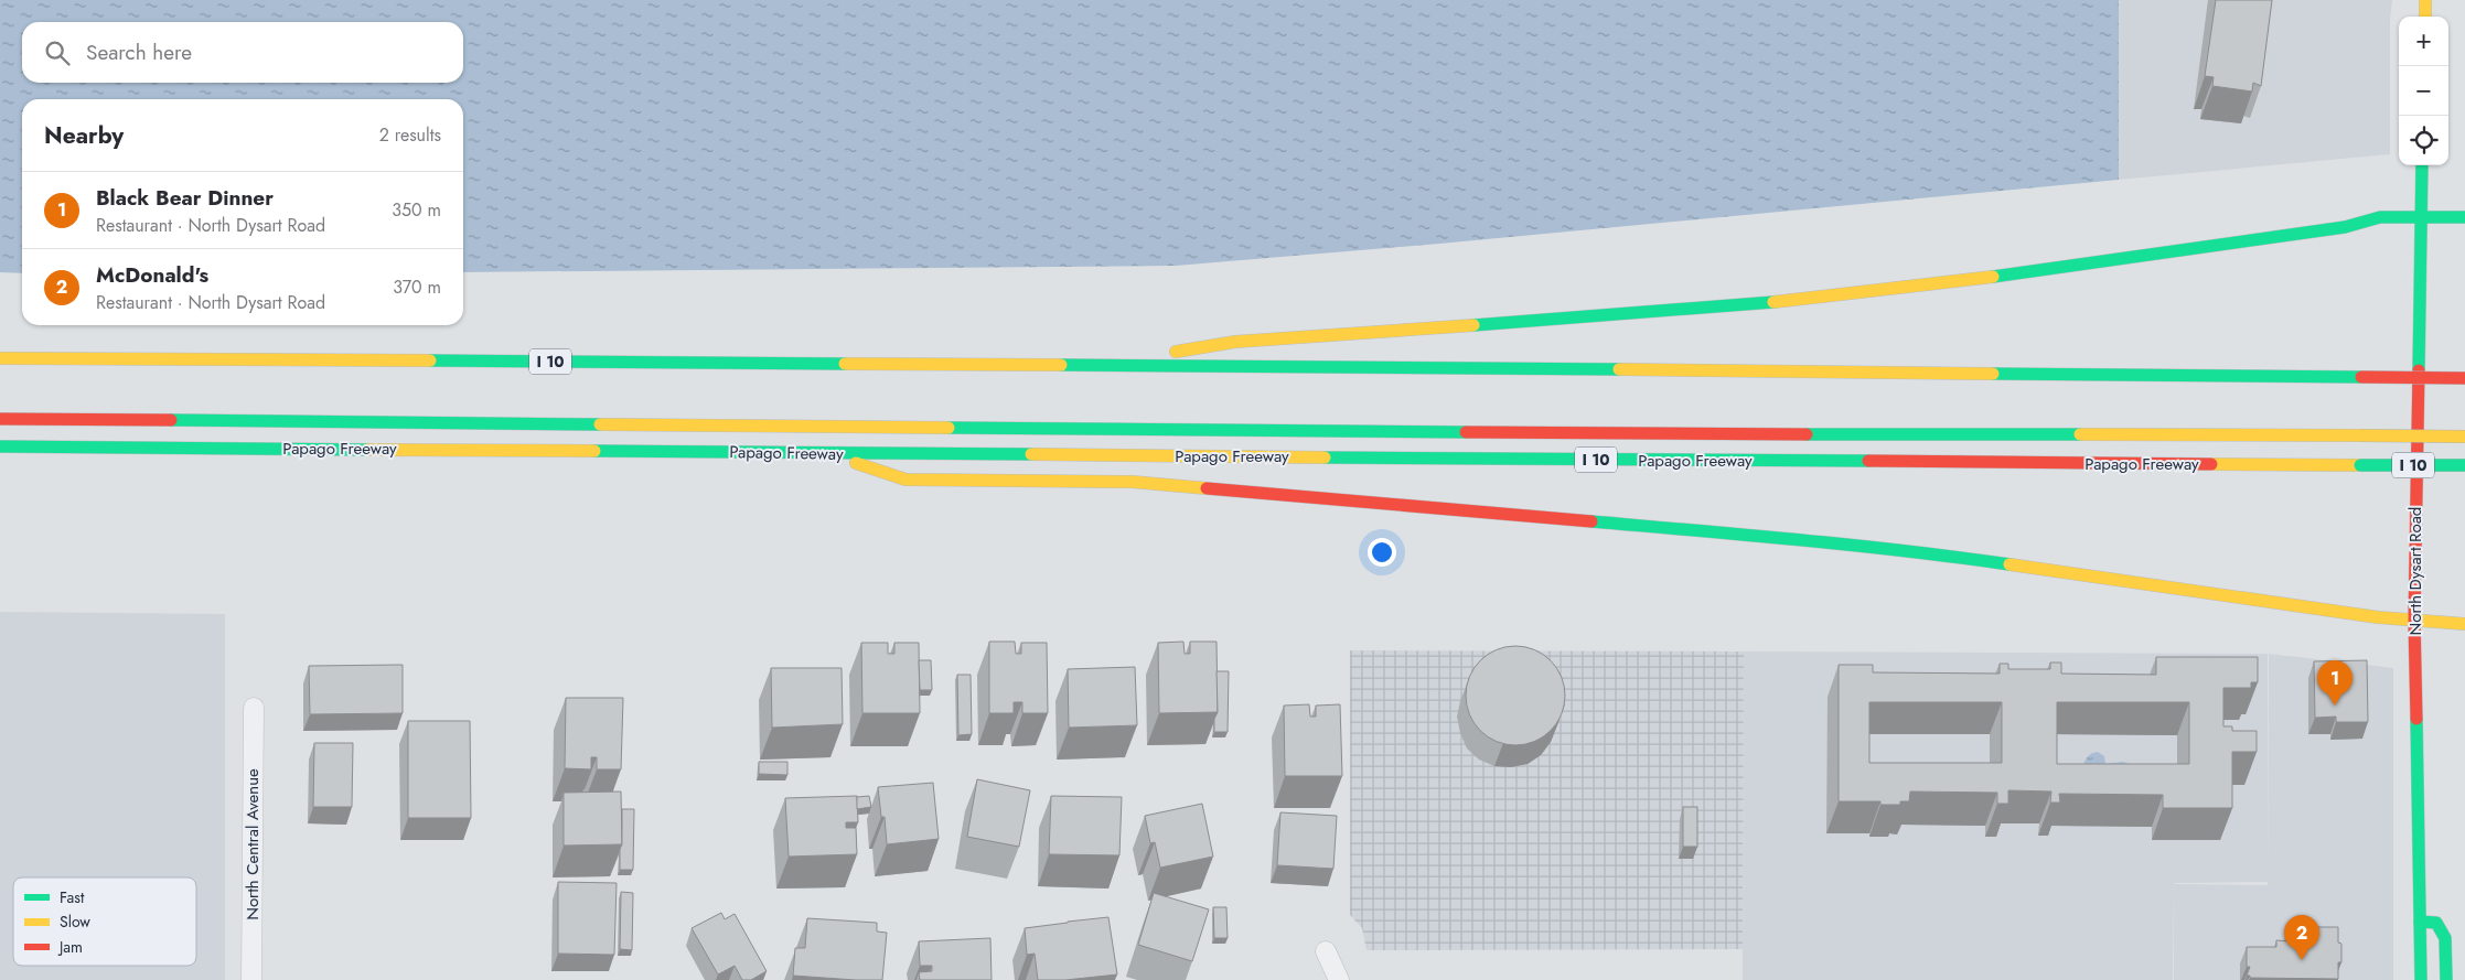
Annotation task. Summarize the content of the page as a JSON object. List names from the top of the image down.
{
  "streets": {
    "main road": ["I 10", "Papago Freeway", "North Dysart Road"],
    "street": ["North Central Avenue"]
  },
  "legend": ["Fast", "Slow", "Jam"],
  "page": {
    "map_buttons": ["+", "−"],
    "search": "Search here",
    "heading": ["Nearby", "2 results"],
    "list": [
      {
        "mark": "1",
        "name": "Black Bear Dinner",
        "note": "Restaurant · North Dysart Road",
        "value": "350 m"
      },
      {
        "mark": "2",
        "name": "McDonald's",
        "note": "Restaurant · North Dysart Road",
        "value": "370 m"
      }
    ],
    "pins": ["1", "2"]
  }
}
